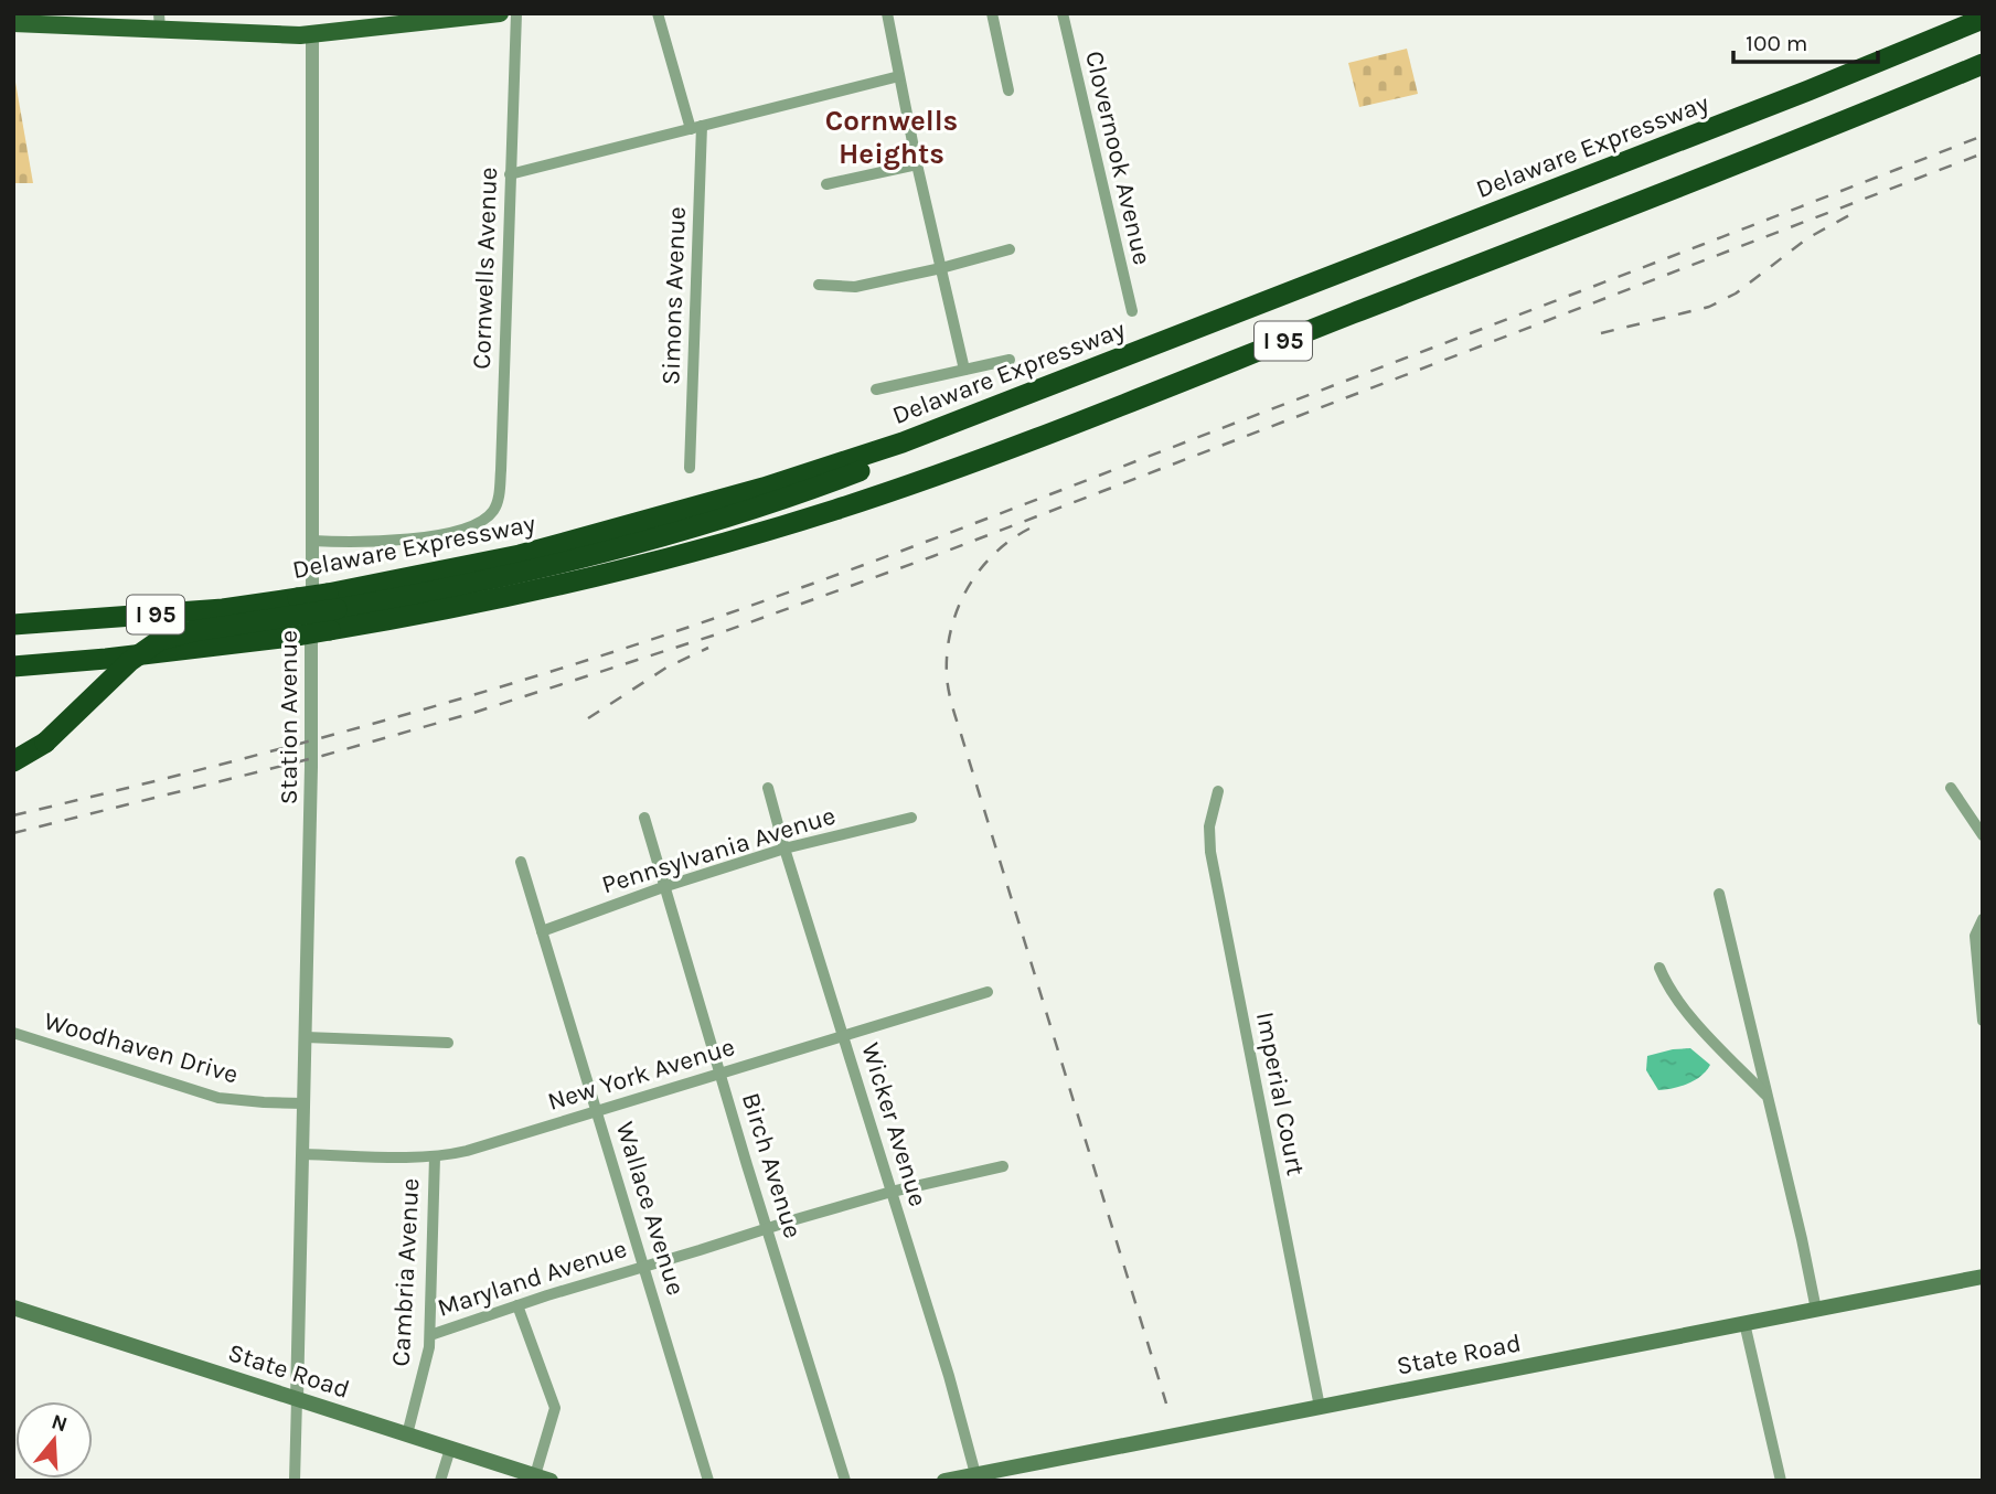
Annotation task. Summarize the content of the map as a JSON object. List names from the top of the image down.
{
  "streets": {
    "highway": ["Delaware Expressway", "I 95"],
    "main road": ["State Road"],
    "street": [
      "Clovernook Avenue",
      "Cornwells Avenue",
      "Simons Avenue",
      "Station Avenue",
      "Pennsylvania Avenue",
      "Woodhaven Drive",
      "New York Avenue",
      "Imperial Court",
      "Wicker Avenue",
      "Birch Avenue",
      "Wallace Avenue",
      "Cambria Avenue",
      "Maryland Avenue"
    ]
  },
  "crossings": [
    ["Cornwells Avenue", "Station Avenue"],
    ["Station Avenue", "Woodhaven Drive"],
    ["Station Avenue", "New York Avenue"],
    ["Station Avenue", "State Road"],
    ["Pennsylvania Avenue", "Wicker Avenue"],
    ["Pennsylvania Avenue", "Birch Avenue"],
    ["Pennsylvania Avenue", "Wallace Avenue"],
    ["New York Avenue", "Wicker Avenue"],
    ["New York Avenue", "Birch Avenue"],
    ["New York Avenue", "Wallace Avenue"],
    ["New York Avenue", "Cambria Avenue"],
    ["Imperial Court", "State Road"],
    ["Wicker Avenue", "Maryland Avenue"],
    ["Wicker Avenue", "State Road"],
    ["Birch Avenue", "Maryland Avenue"],
    ["Wallace Avenue", "Maryland Avenue"],
    ["Cambria Avenue", "Maryland Avenue"],
    ["Cambria Avenue", "State Road"]
  ],
  "districts": ["Cornwells Heights"],
  "scale_bar": "100 m",
  "north": "top"
}
